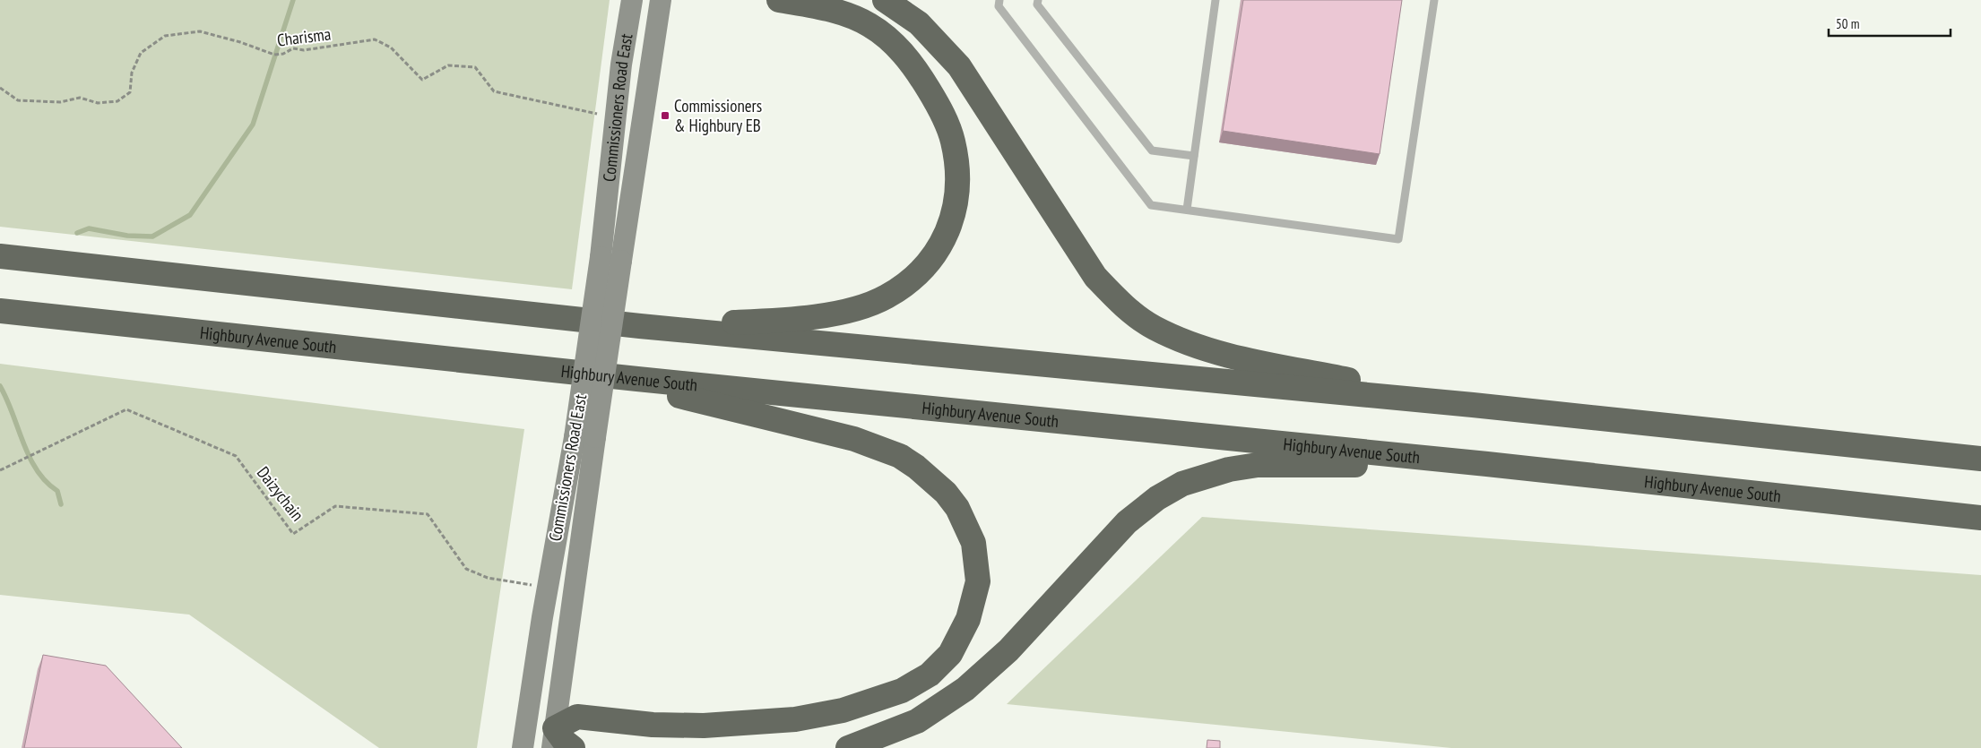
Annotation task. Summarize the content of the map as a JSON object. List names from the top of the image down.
{
  "streets": {
    "highway": ["Highbury Avenue South"],
    "main road": ["Commissioners Road East"],
    "path": ["Charisma", "Daizychain"]
  },
  "places": {
    "transit": ["Commissioners & Highbury EB"]
  },
  "scale_bar": "50 m"
}
